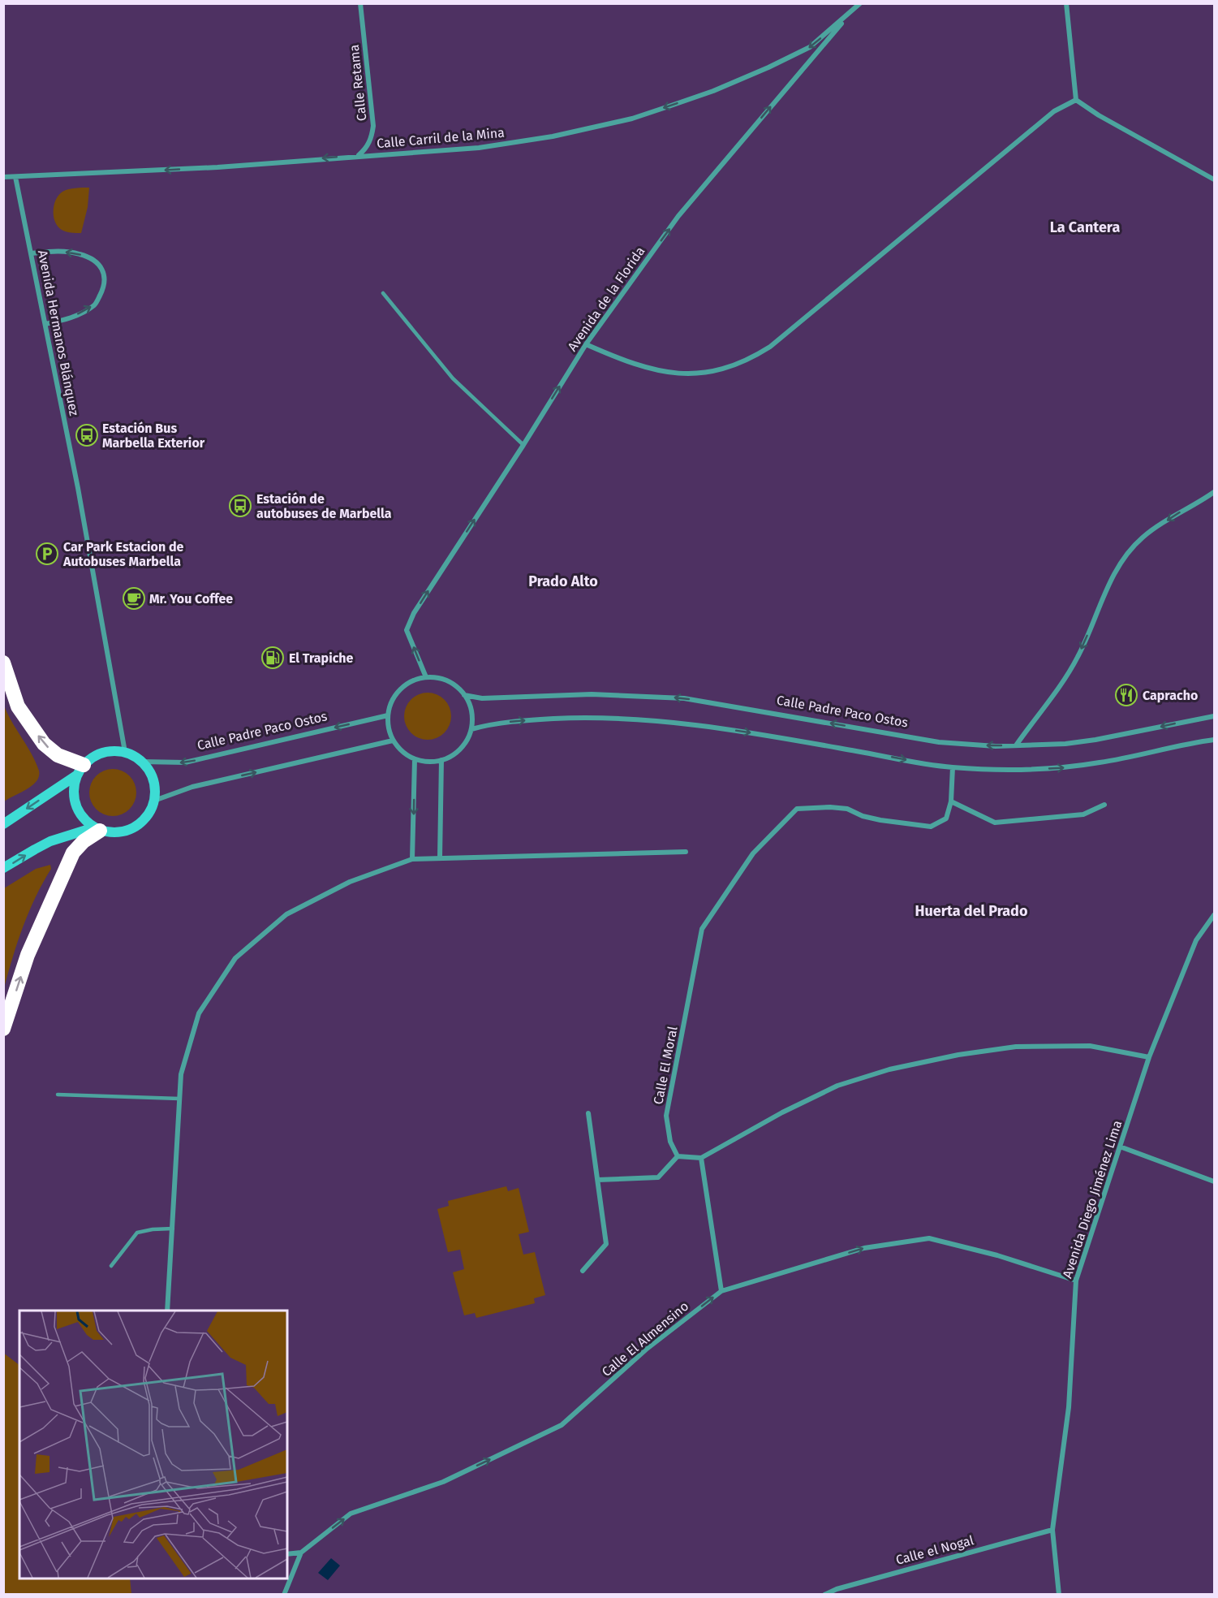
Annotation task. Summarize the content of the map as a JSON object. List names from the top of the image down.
{
  "streets": {
    "street": [
      "Calle Retama",
      "Calle Carril de la Mina",
      "Avenida de la Florida",
      "Avenida Hermanos Blánquez",
      "Calle Padre Paco Ostos",
      "Calle El Moral",
      "Avenida Diego Jiménez Lima",
      "Calle El Almensino",
      "Calle el Nogal"
    ]
  },
  "crossings": [
    ["Calle Retama", "Calle Carril de la Mina"],
    ["Calle Carril de la Mina", "Avenida de la Florida"],
    ["Calle Carril de la Mina", "Avenida Hermanos Blánquez"],
    ["Avenida de la Florida", "Calle Padre Paco Ostos"],
    ["Avenida Hermanos Blánquez", "Calle Padre Paco Ostos"],
    ["Avenida Diego Jiménez Lima", "Calle El Almensino"],
    ["Avenida Diego Jiménez Lima", "Calle el Nogal"]
  ],
  "one_way": ["Calle Carril de la Mina", "Avenida de la Florida", "Calle El Almensino"],
  "districts": ["La Cantera", "Prado Alto", "Huerta del Prado"],
  "places": {
    "bus stop": ["Estación Bus Marbella Exterior", "Estación de autobuses de Marbella"],
    "parking": ["Car Park Estacion de Autobuses Marbella"],
    "cafe": ["Mr. You Coffee"],
    "fuel station": ["El Trapiche"],
    "restaurant": ["Capracho"]
  }
}
